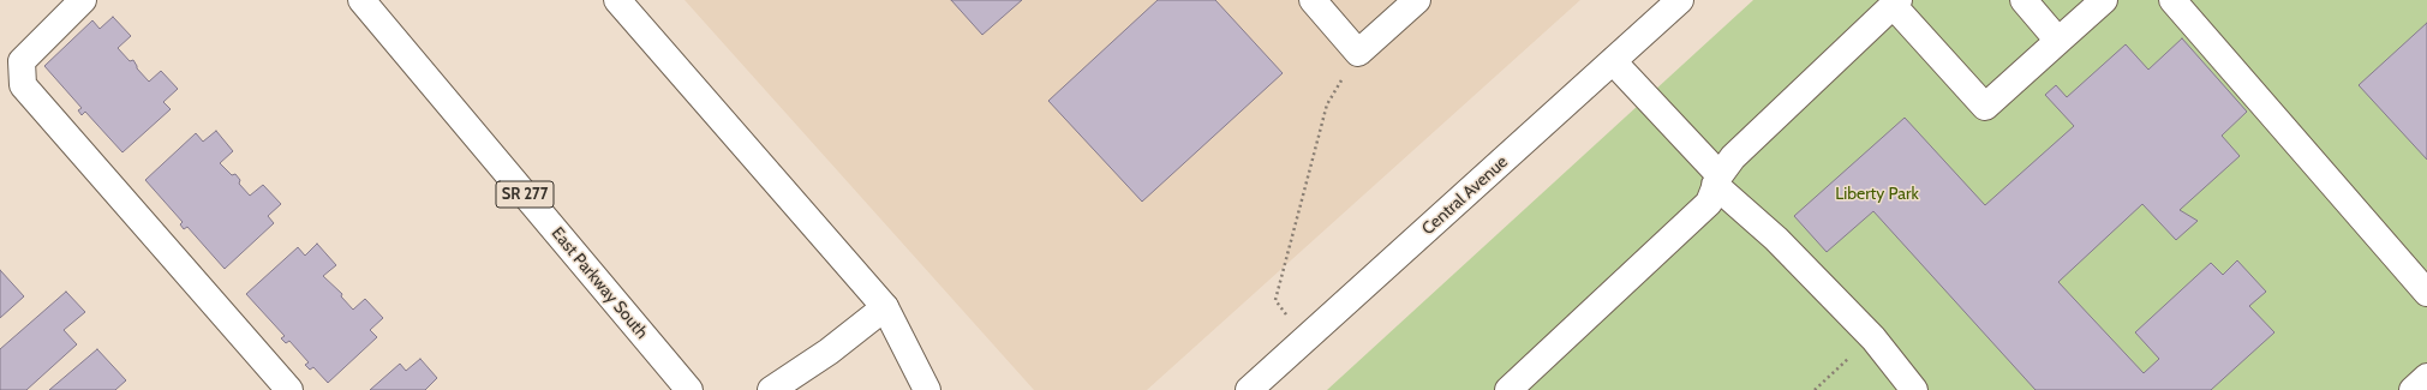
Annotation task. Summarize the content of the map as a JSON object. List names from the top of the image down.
{
  "streets": {
    "main road": ["SR 277", "Central Avenue", "East Parkway South"]
  },
  "parks": ["Liberty Park"]
}
